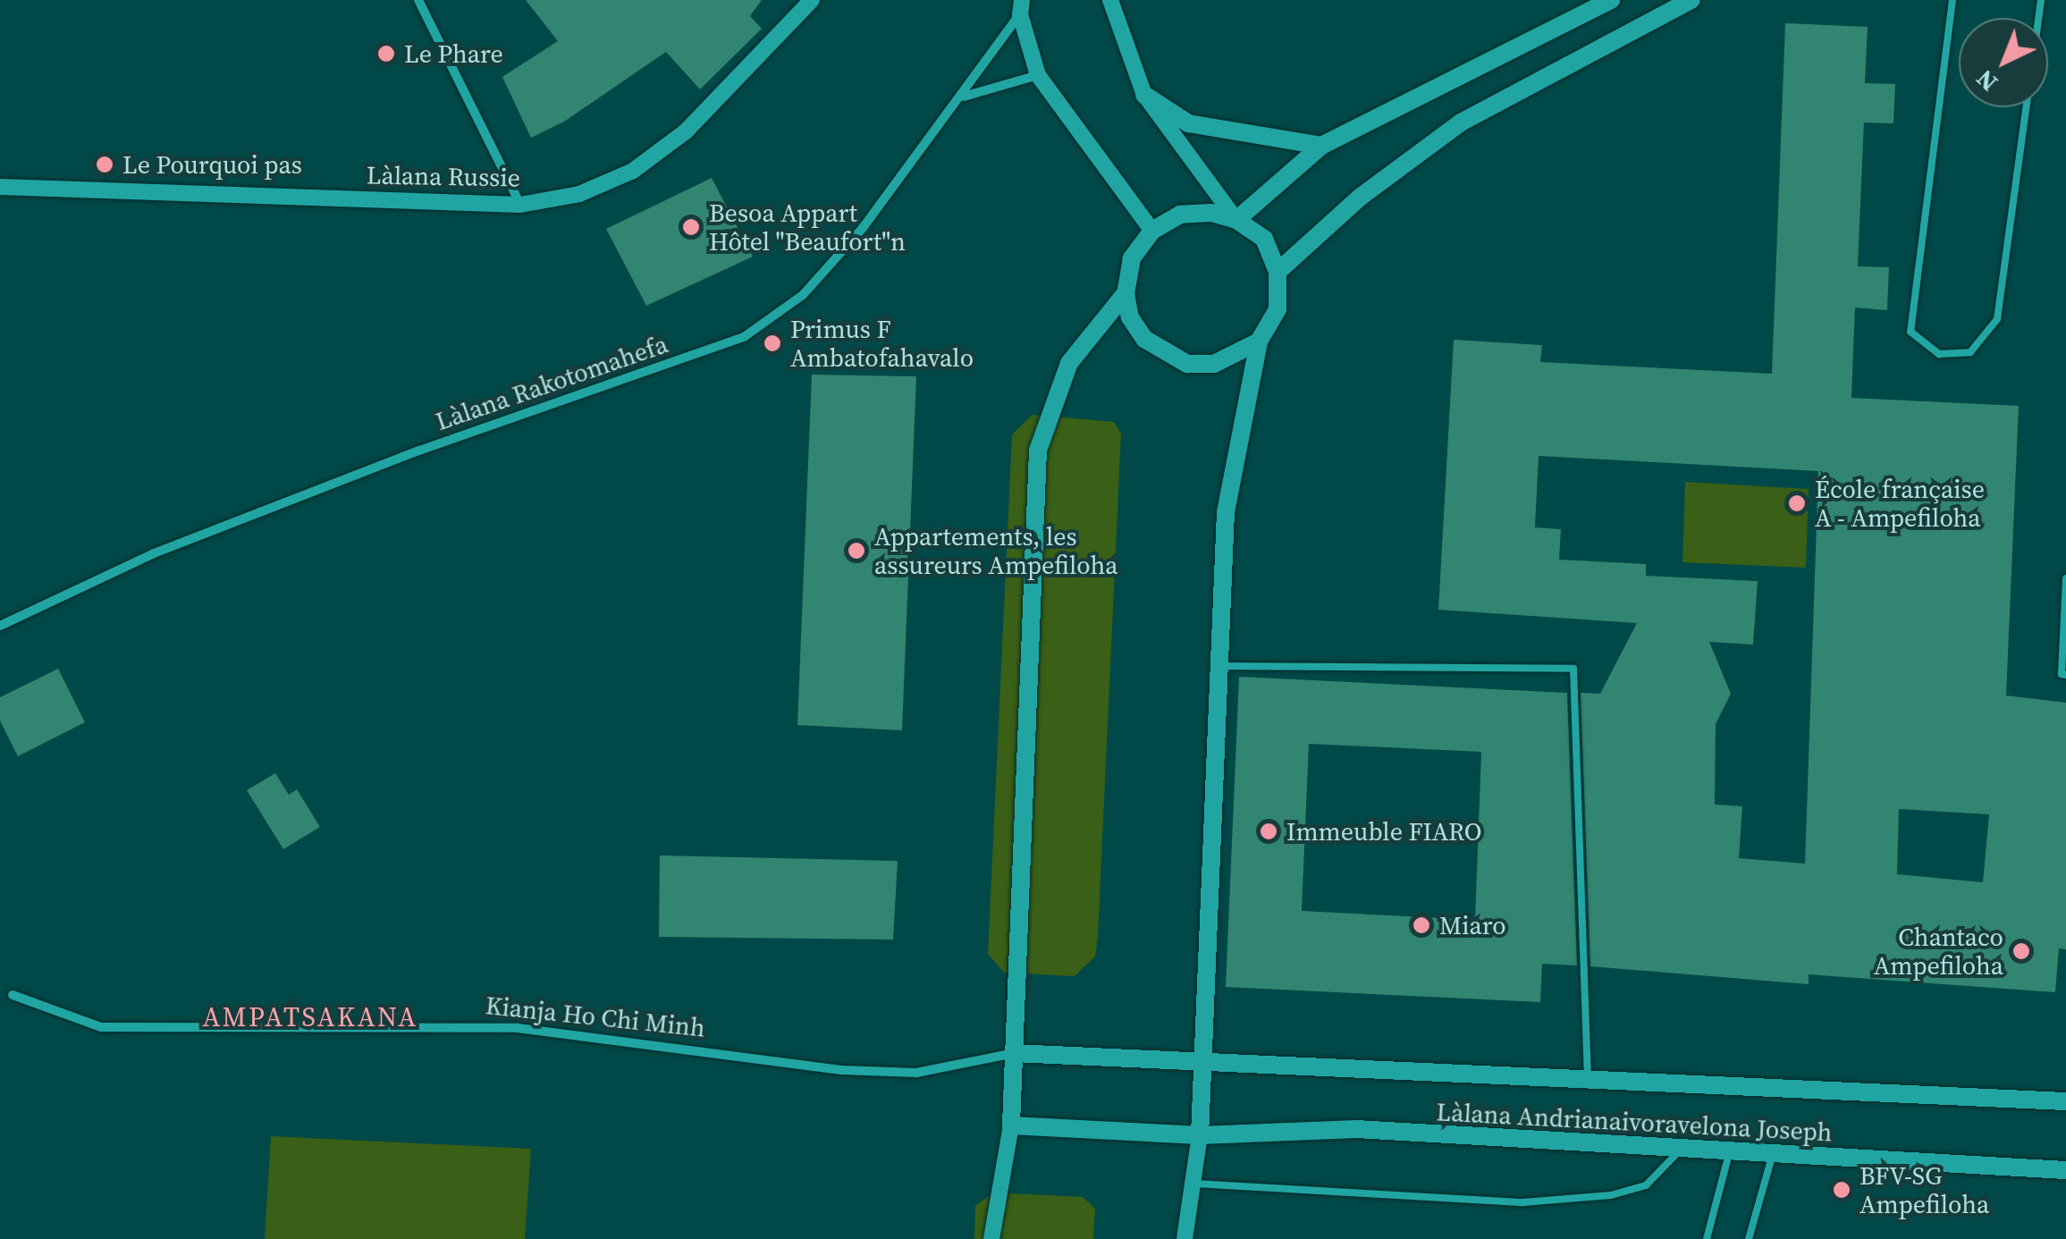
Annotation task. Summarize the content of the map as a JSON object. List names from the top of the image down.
{
  "streets": {
    "main road": ["Kianja Ho Chi Minh", "Làlana Andrianaivoravelona Joseph"],
    "street": ["Làlana Russie", "Làlana Rakotomahefa"]
  },
  "crossings": [
    ["Kianja Ho Chi Minh", "Làlana Andrianaivoravelona Joseph"]
  ],
  "districts": ["AMPATSAKANA"],
  "places": [
    "Le Phare",
    "Le Pourquoi pas",
    "Besoa Appart Hôtel \"Beaufort\"n",
    "Primus F Ambatofahavalo",
    "École française A - Ampefiloha",
    "Appartements, les assureurs Ampefiloha",
    "Immeuble FIARO",
    "Miaro",
    "Chantaco Ampefiloha",
    "BFV-SG Ampefiloha"
  ],
  "north": "bottom left"
}
